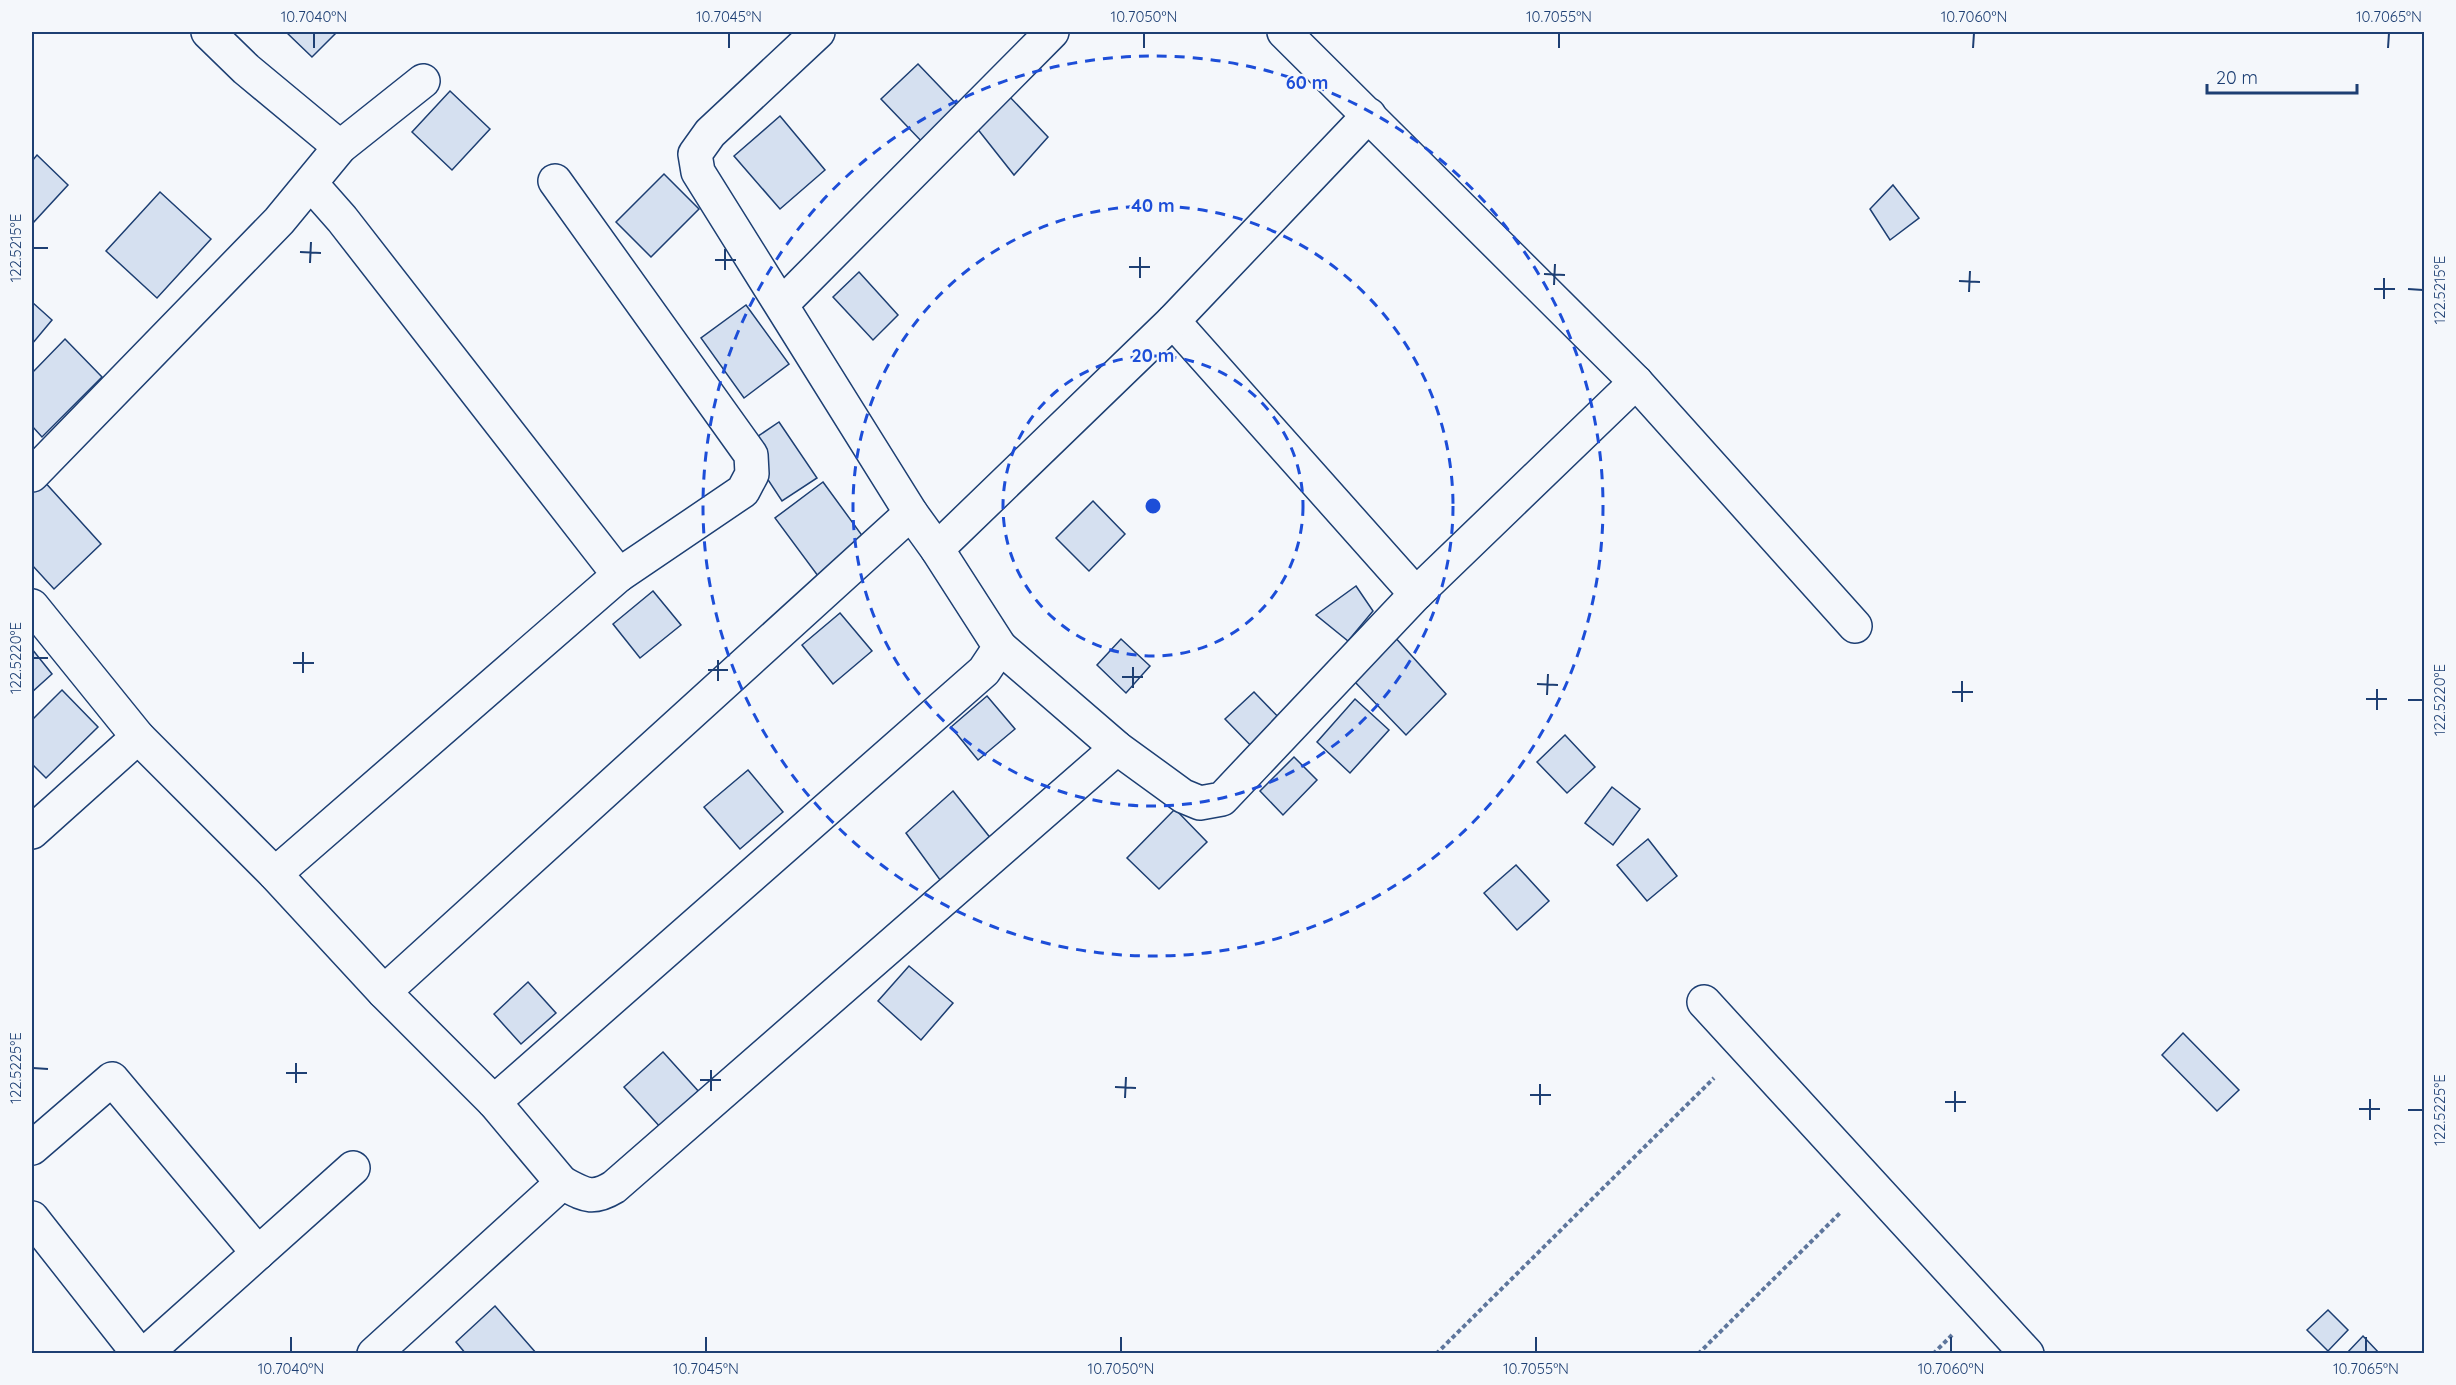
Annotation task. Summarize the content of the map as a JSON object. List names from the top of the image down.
{
  "scale_bar": "20 m",
  "coordinates": [
    "10.7040°N",
    "10.7045°N",
    "10.7050°N",
    "10.7055°N",
    "10.7060°N",
    "10.7065°N",
    "122.5215°E",
    "122.5220°E",
    "122.5225°E"
  ],
  "rings": ["60 m", "40 m", "20 m"]
}
